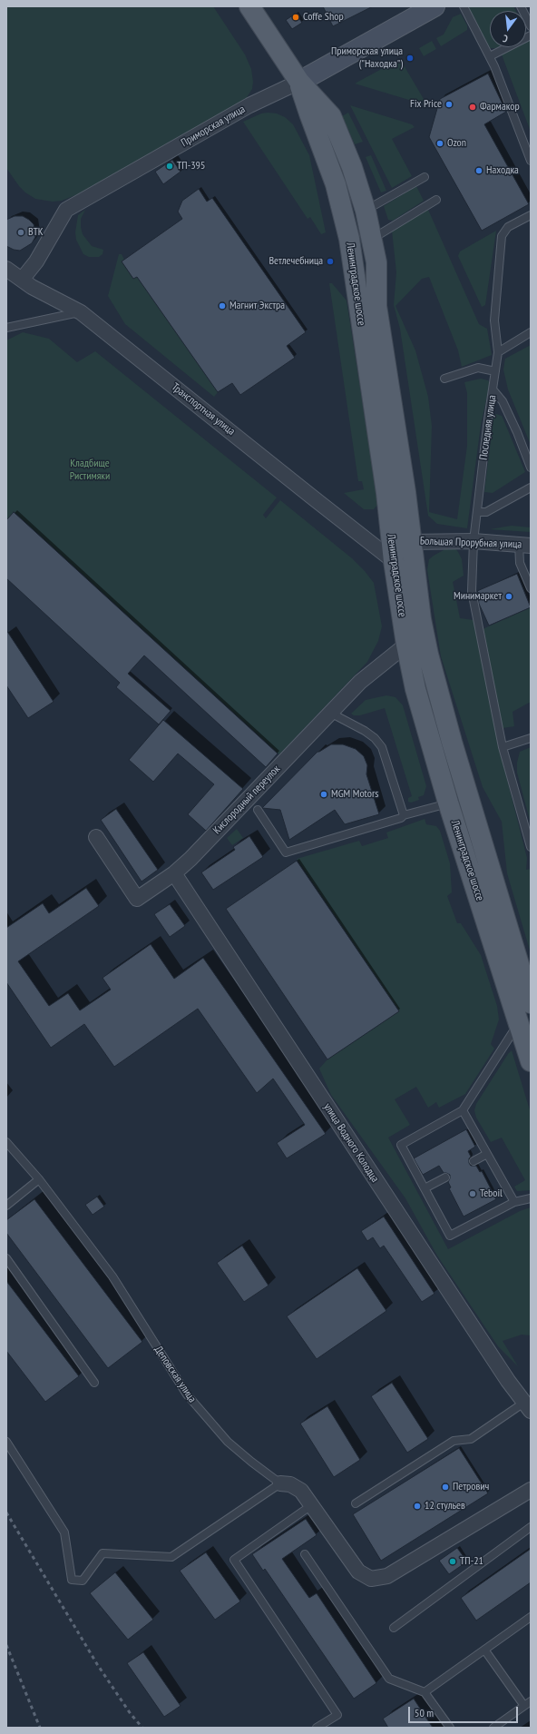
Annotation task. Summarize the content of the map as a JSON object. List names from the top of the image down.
{
  "streets": {
    "main road": ["Приморская улица", "Ленинградское шоссе"],
    "street": [
      "Транспортная улица",
      "Большая Прорубная улица",
      "Кислородный переулок",
      "улица Водного Колодца",
      "Деповская улица"
    ],
    "lane": ["Последняя улица"]
  },
  "crossings": [
    ["Приморская улица", "Ленинградское шоссе"],
    ["Приморская улица", "Транспортная улица"],
    ["Ленинградское шоссе", "Транспортная улица"],
    ["Ленинградское шоссе", "Большая Прорубная улица"],
    ["Ленинградское шоссе", "Кислородный переулок"],
    ["Последняя улица", "Большая Прорубная улица"],
    ["Кислородный переулок", "улица Водного Колодца"]
  ],
  "parks": ["Кладбище Ристимяки"],
  "places": [
    "Coffe Shop",
    "Приморская улица (\"Находка\")",
    "Fix Price",
    "Фармакор",
    "Ozon",
    "ТП-395",
    "Находка",
    "ВТК",
    "Ветлечебница",
    "Магнит Экстра",
    "Минимаркет",
    "MGM Motors",
    "Teboil",
    "Петрович",
    "12 стульев",
    "ТП-21"
  ],
  "scale_bar": "50 m",
  "north": "bottom"
}
